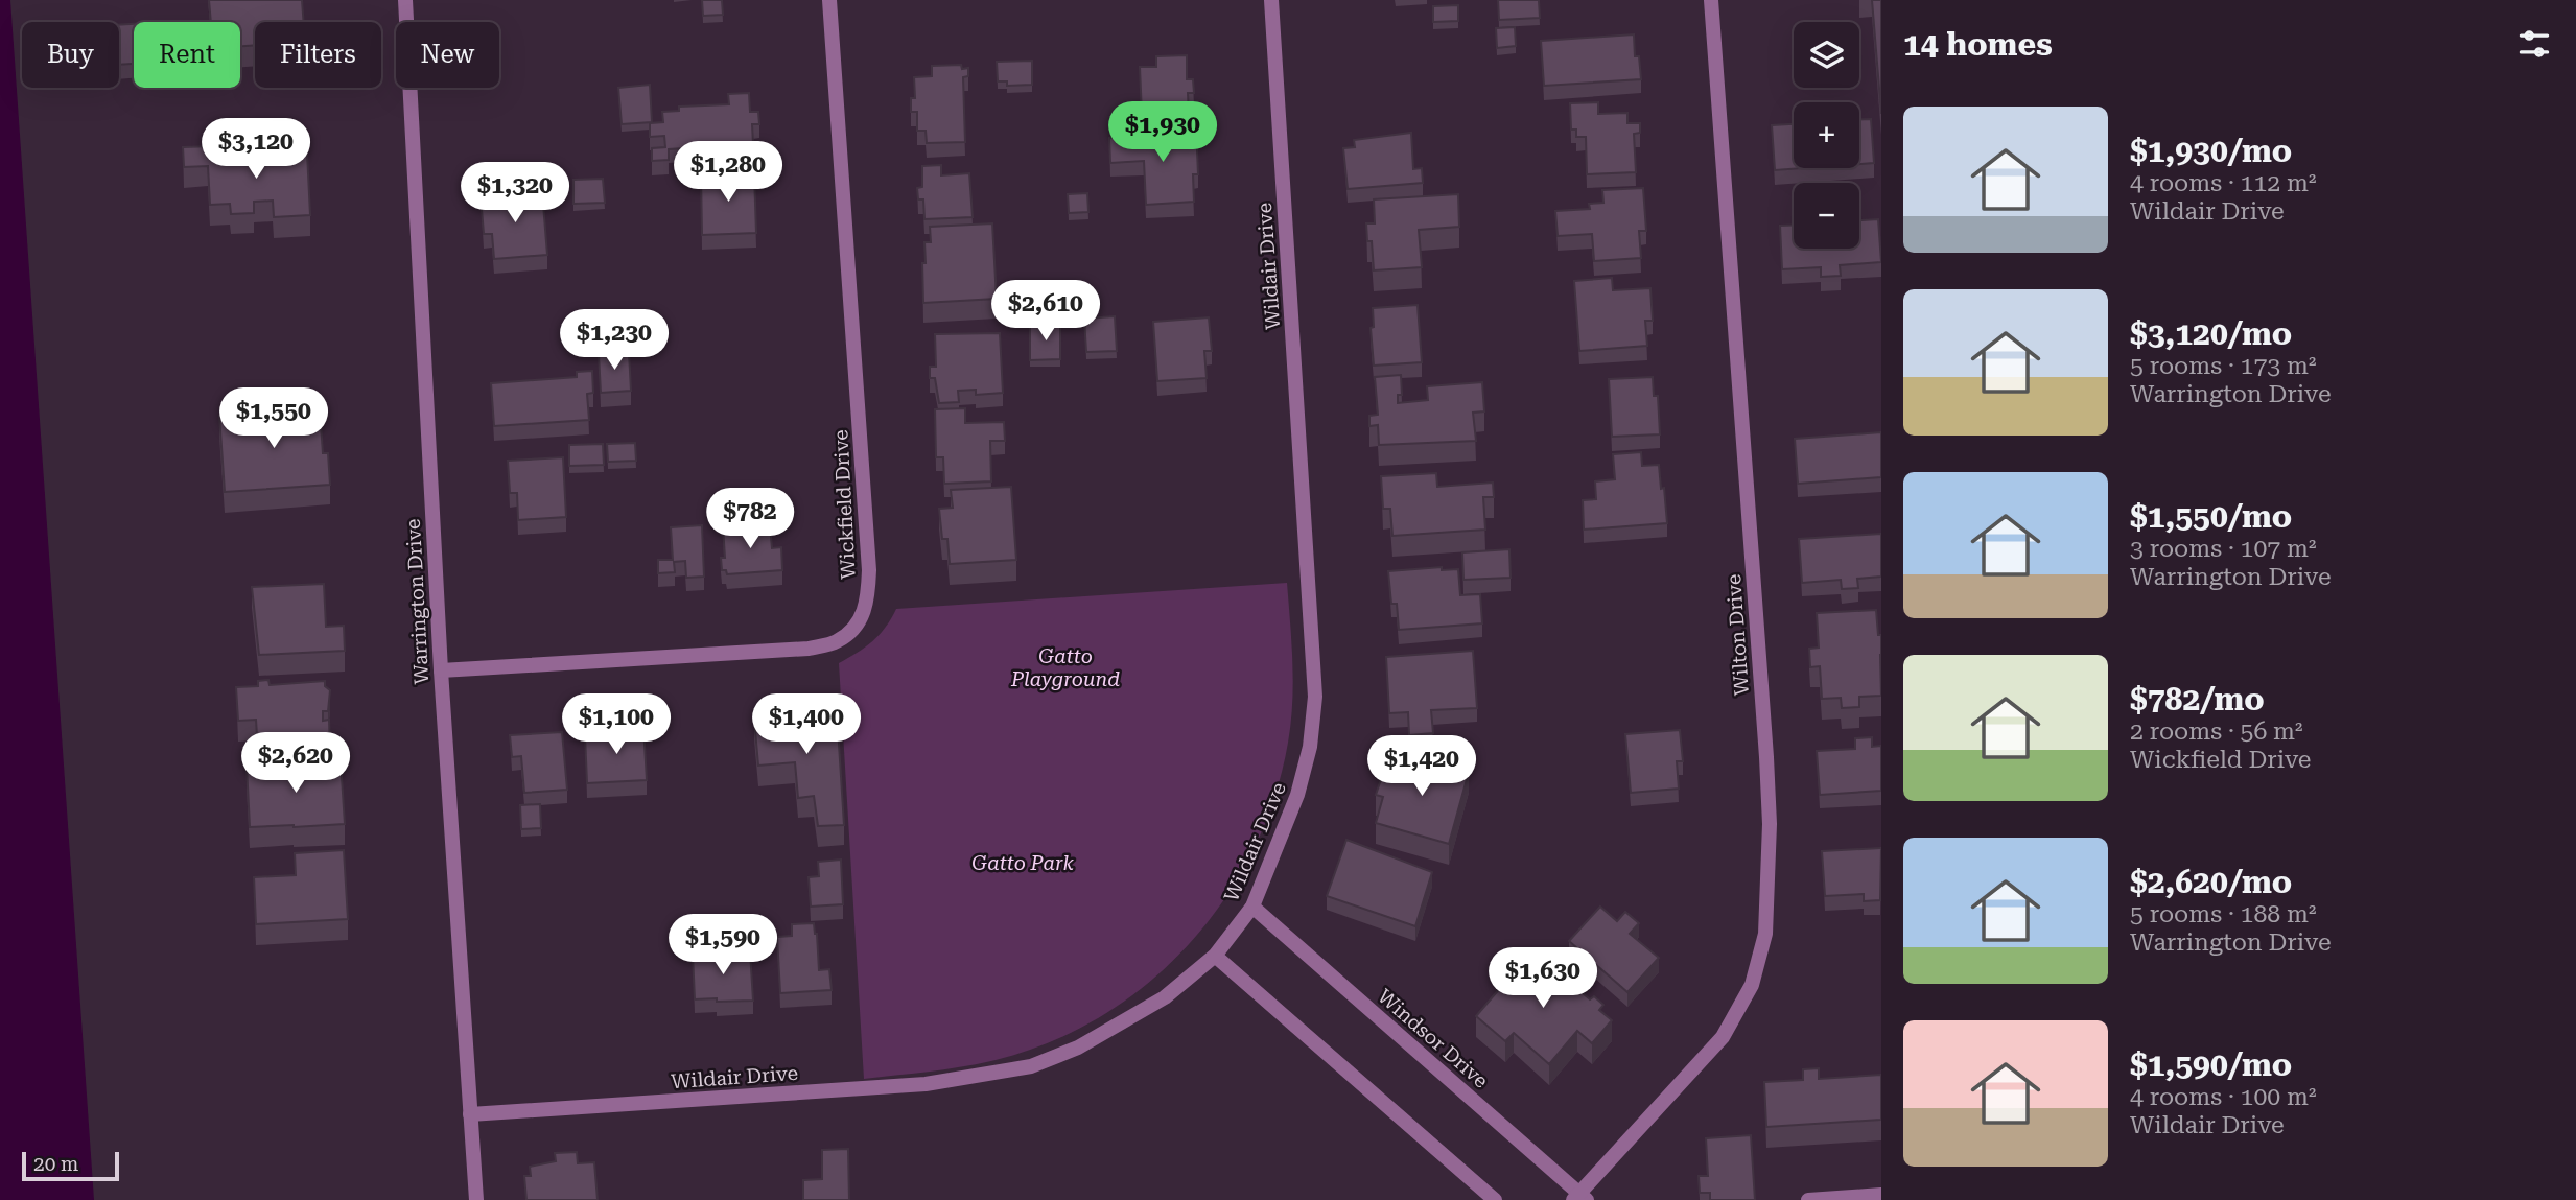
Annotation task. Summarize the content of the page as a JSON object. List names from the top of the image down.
{
  "streets": {
    "street": [
      "Wildair Drive",
      "Wickfield Drive",
      "Warrington Drive",
      "Wilton Drive",
      "Windsor Drive"
    ]
  },
  "crossings": [
    ["Wildair Drive", "Warrington Drive"],
    ["Wildair Drive", "Windsor Drive"],
    ["Wickfield Drive", "Warrington Drive"],
    ["Wilton Drive", "Windsor Drive"]
  ],
  "parks": ["Gatto Playground", "Gatto Park"],
  "scale_bar": "20 m",
  "page": {
    "heading": "14 homes",
    "map_buttons": ["+", "−"],
    "chip": [
      "Buy",
      "Rent",
      "Filters",
      "New"
    ],
    "list": [
      {
        "name": "$1,930/mo",
        "note": "4 rooms · 112 m² · Wildair Drive"
      },
      {
        "name": "$3,120/mo",
        "note": "5 rooms · 173 m² · Warrington Drive"
      },
      {
        "name": "$1,550/mo",
        "note": "3 rooms · 107 m² · Warrington Drive"
      },
      {
        "name": "$782/mo",
        "note": "2 rooms · 56 m² · Wickfield Drive"
      },
      {
        "name": "$2,620/mo",
        "note": "5 rooms · 188 m² · Warrington Drive"
      },
      {
        "name": "$1,590/mo",
        "note": "4 rooms · 100 m² · Wildair Drive"
      }
    ],
    "price": [
      "$1,930",
      "$3,120",
      "$1,280",
      "$1,320",
      "$2,610",
      "$1,230",
      "$1,550",
      "$782",
      "$1,100",
      "$1,400",
      "$2,620",
      "$1,420",
      "$1,590",
      "$1,630"
    ],
    "scale": "20 m"
  }
}
